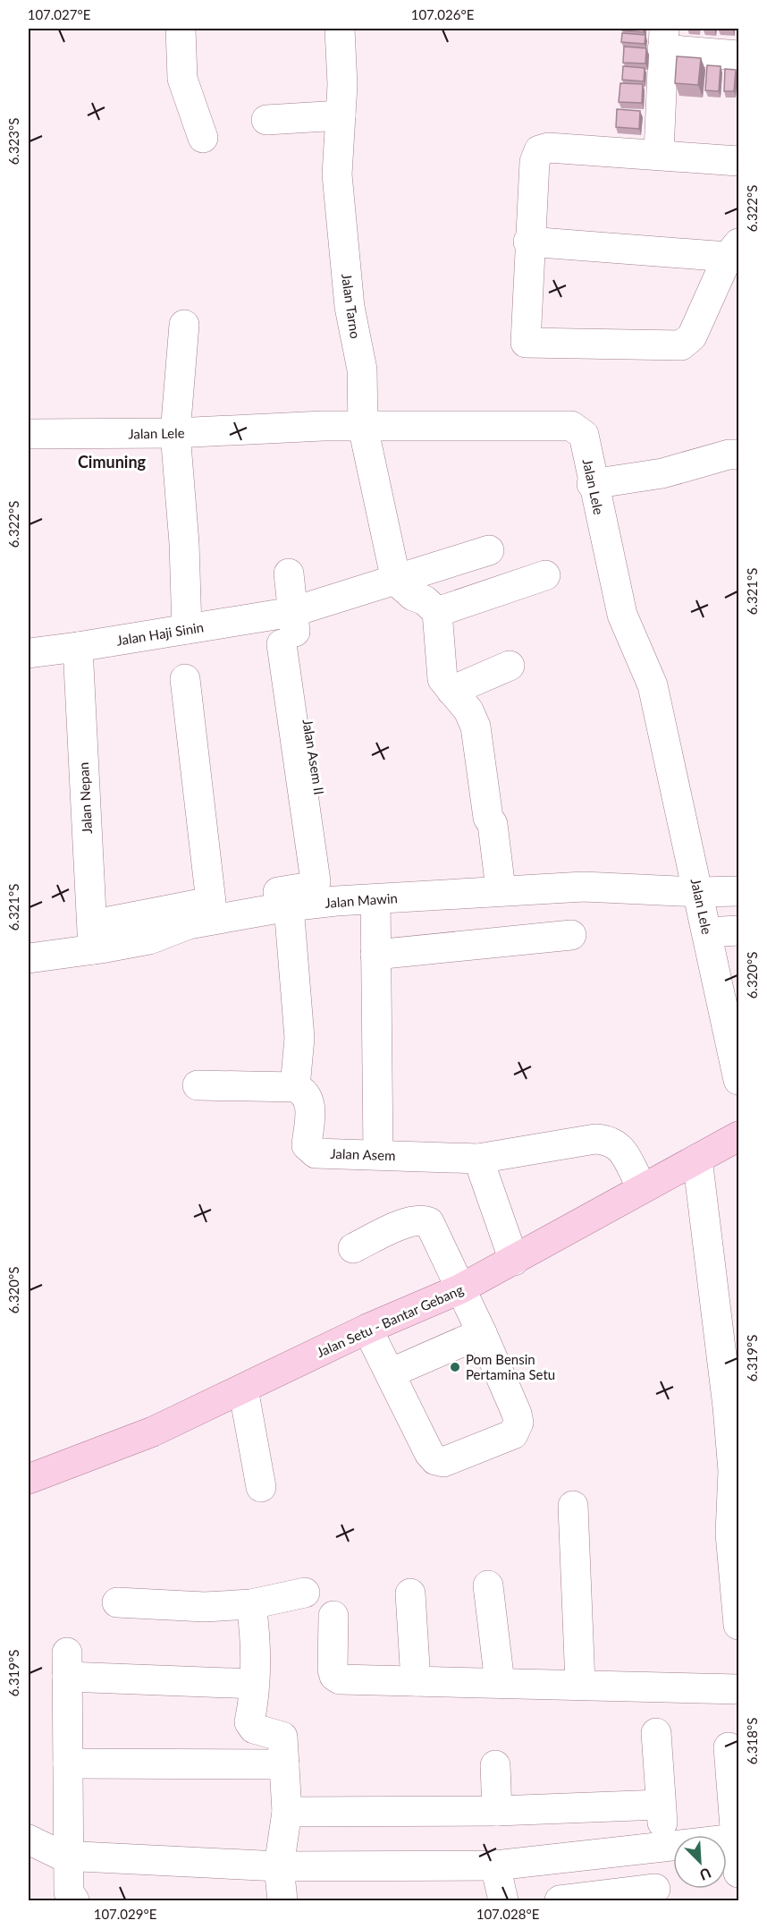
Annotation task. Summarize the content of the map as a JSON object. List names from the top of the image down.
{
  "streets": {
    "main road": ["Jalan Setu - Bantar Gebang"],
    "street": [
      "Jalan Tarno",
      "Jalan Lele",
      "Jalan Haji Sinin",
      "Jalan Asem II",
      "Jalan Nepan",
      "Jalan Mawin",
      "Jalan Asem"
    ]
  },
  "crossings": [
    ["Jalan Tarno", "Jalan Lele"],
    ["Jalan Tarno", "Jalan Haji Sinin"],
    ["Jalan Lele", "Jalan Mawin"],
    ["Jalan Haji Sinin", "Jalan Asem II"],
    ["Jalan Haji Sinin", "Jalan Nepan"],
    ["Jalan Asem II", "Jalan Mawin"],
    ["Jalan Nepan", "Jalan Mawin"],
    ["Jalan Asem", "Jalan Setu - Bantar Gebang"]
  ],
  "districts": ["Cimuning"],
  "places": ["Pom Bensin Pertamina Setu"],
  "north": "bottom right",
  "coordinates": [
    "107.027°E",
    "107.026°E",
    "6.323°S",
    "6.322°S",
    "6.321°S",
    "6.320°S",
    "6.319°S",
    "6.318°S",
    "107.029°E",
    "107.028°E"
  ]
}
